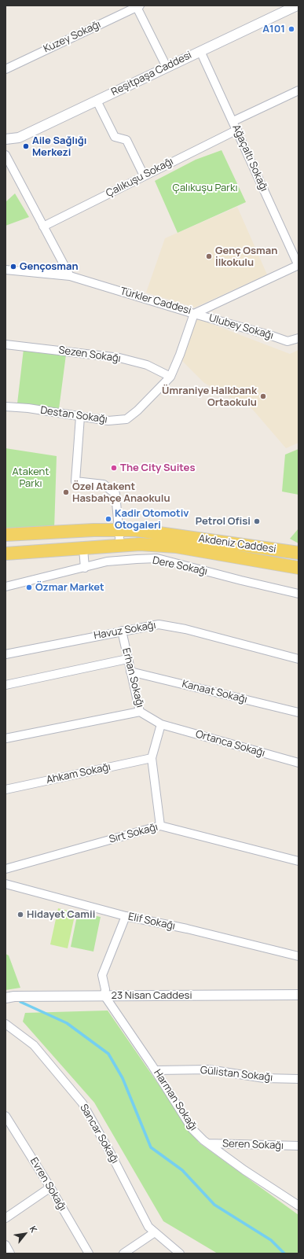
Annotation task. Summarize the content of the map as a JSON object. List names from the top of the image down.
{
  "streets": {
    "main road": ["Akdeniz Caddesi"],
    "street": [
      "Kuzey Sokağı",
      "Reşitpaşa Caddesi",
      "Ağaçaltı Sokağı",
      "Çalıkuşu Sokağı",
      "Türkler Caddesi",
      "Ulubey Sokağı",
      "Sezen Sokağı",
      "Destan Sokağı",
      "Dere Sokağı",
      "Havuz Sokağı",
      "Erhan Sokağı",
      "Kanaat Sokağı",
      "Ortanca Sokağı",
      "Ahkam Sokağı",
      "Sırt Sokağı",
      "Elif Sokağı",
      "23 Nisan Caddesi",
      "Gülistan Sokağı",
      "Harman Sokağı",
      "Sancar Sokağı",
      "Seren Sokağı",
      "Evren Sokağı"
    ]
  },
  "crossings": [
    ["Reşitpaşa Caddesi", "Ağaçaltı Sokağı"],
    ["Ağaçaltı Sokağı", "Çalıkuşu Sokağı"],
    ["Ağaçaltı Sokağı", "Türkler Caddesi"],
    ["Türkler Caddesi", "Ulubey Sokağı"],
    ["Türkler Caddesi", "Destan Sokağı"],
    ["Ulubey Sokağı", "Destan Sokağı"],
    ["Sezen Sokağı", "Destan Sokağı"],
    ["Havuz Sokağı", "Erhan Sokağı"],
    ["Erhan Sokağı", "Kanaat Sokağı"],
    ["Erhan Sokağı", "Ortanca Sokağı"],
    ["23 Nisan Caddesi", "Harman Sokağı"],
    ["Gülistan Sokağı", "Harman Sokağı"],
    ["Harman Sokağı", "Seren Sokağı"]
  ],
  "parks": ["Çalıkuşu Parkı", "Atakent Parkı"],
  "places": [
    "A101",
    "Aile Sağlığı Merkezi",
    "Genç Osman İlkokulu",
    "Gençosman",
    "Ümraniye Halkbank Ortaokulu",
    "The City Suites",
    "Özel Atakent Hasbahçe Anaokulu",
    "Kadir Otomotiv Otogaleri",
    "Petrol Ofisi",
    "Özmar Market",
    "Hidayet Camii"
  ],
  "north": "top right"
}
